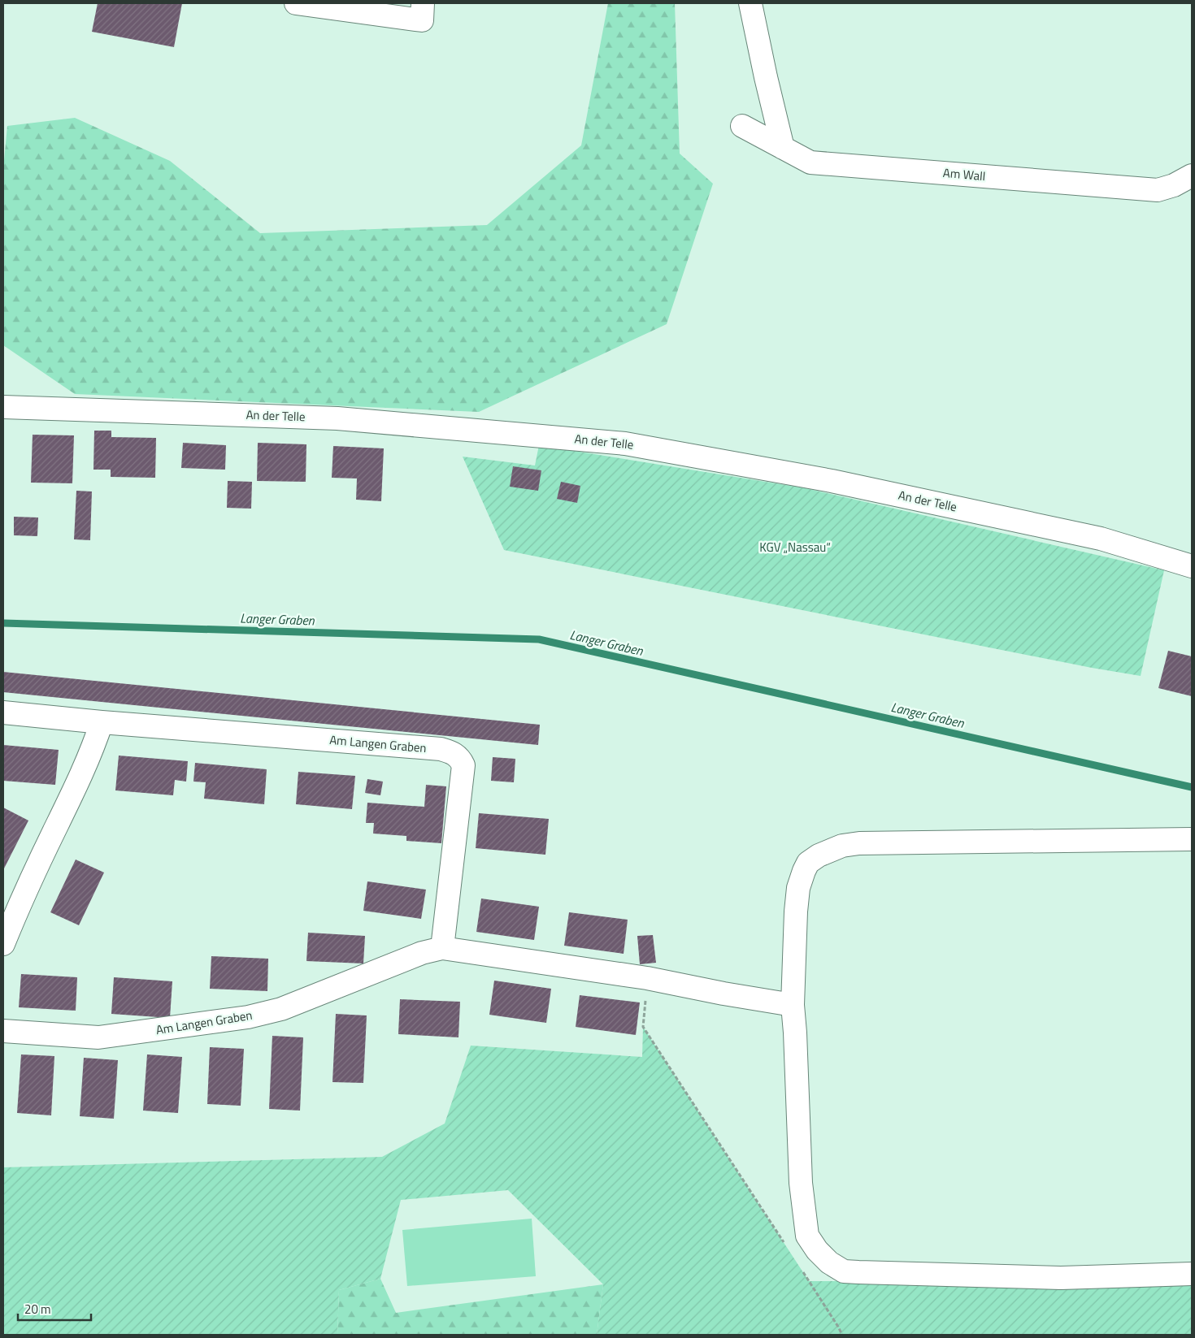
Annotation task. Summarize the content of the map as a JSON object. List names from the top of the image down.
{
  "streets": {
    "street": ["Am Wall", "An der Telle", "Am Langen Graben"]
  },
  "water": ["Langer Graben"],
  "parks": ["KGV „Nassau“"],
  "scale_bar": "20 m"
}
